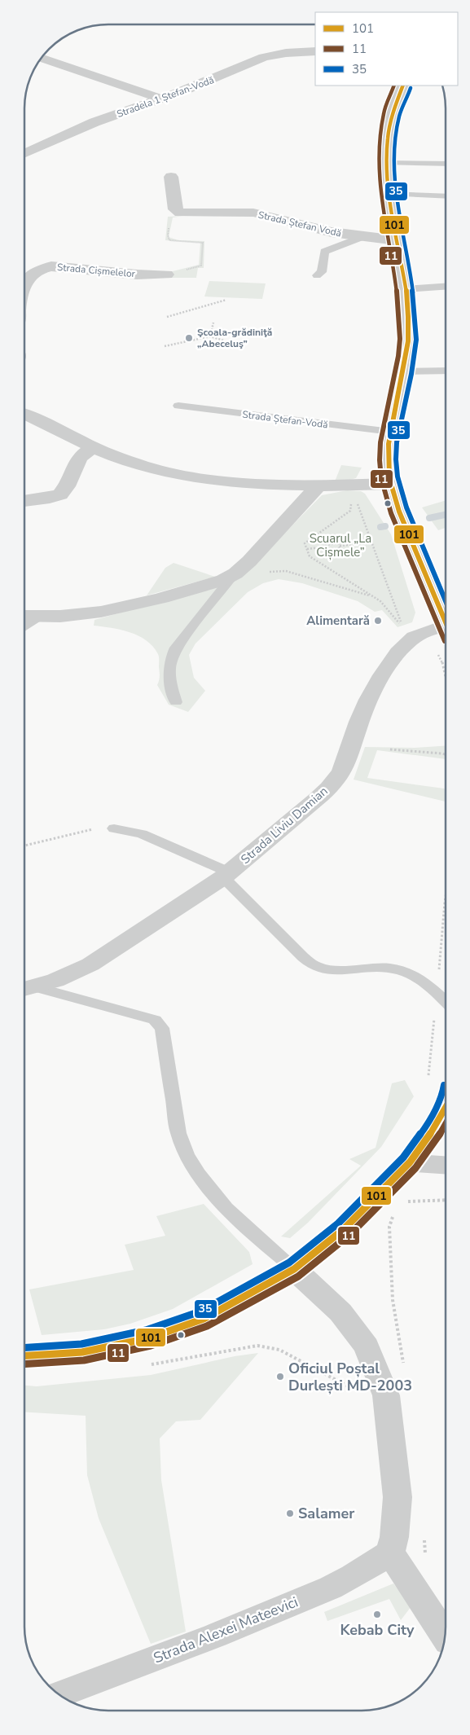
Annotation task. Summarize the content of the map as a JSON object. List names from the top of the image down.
{
  "streets": {
    "street": [
      "Stradela 1 Ștefan-Vodă",
      "Strada Ștefan Vodă",
      "Strada Cișmelelor",
      "Strada Liviu Damian",
      "Strada Alexei Mateevici"
    ],
    "lane": ["Strada Ștefan-Vodă"]
  },
  "parks": ["Scuarul „La Cișmele”"],
  "places": [
    "Şcoala-grădiniţă „Abeceluş”",
    "Alimentară",
    "Oficiul Poștal Durlești MD-2003",
    "Salamer",
    "Kebab City"
  ],
  "lines": ["transit line 101", "transit line 11", "transit line 35"],
  "legend": ["101", "11", "35"]
}
